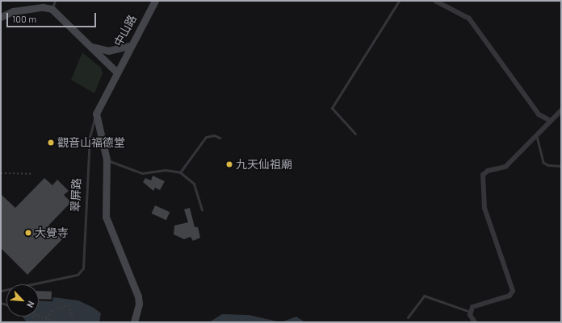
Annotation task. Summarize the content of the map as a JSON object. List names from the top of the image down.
{
  "streets": {
    "main road": ["中山路", "翠屏路"]
  },
  "crossings": [
    ["中山路", "翠屏路"]
  ],
  "places": ["觀音山福德堂", "九天仙祖廟", "大覺寺"],
  "scale_bar": "100 m",
  "north": "bottom right"
}
